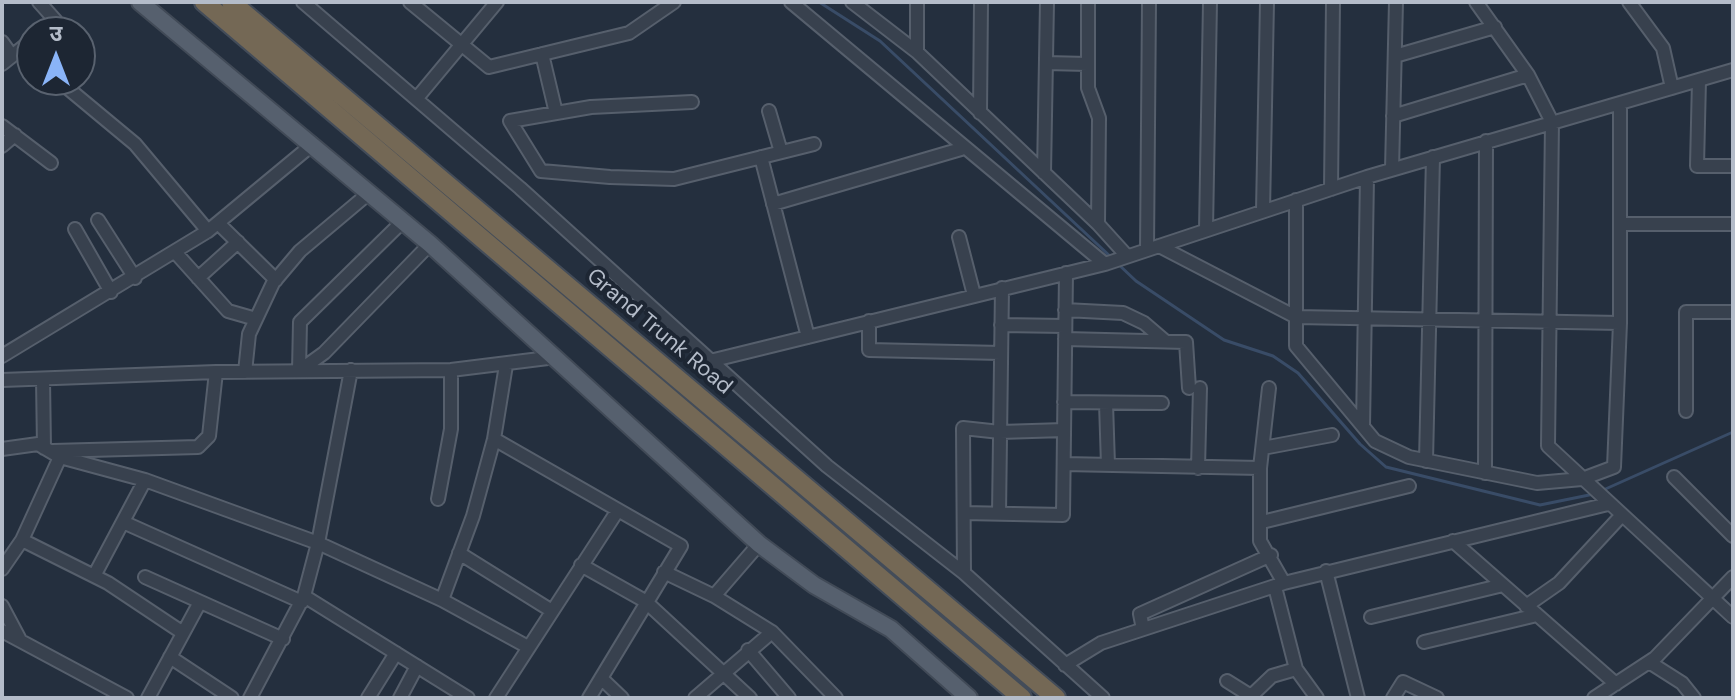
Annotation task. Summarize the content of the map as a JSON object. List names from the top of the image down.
{
  "streets": {
    "highway": ["Grand Trunk Road"]
  },
  "north": "top"
}
